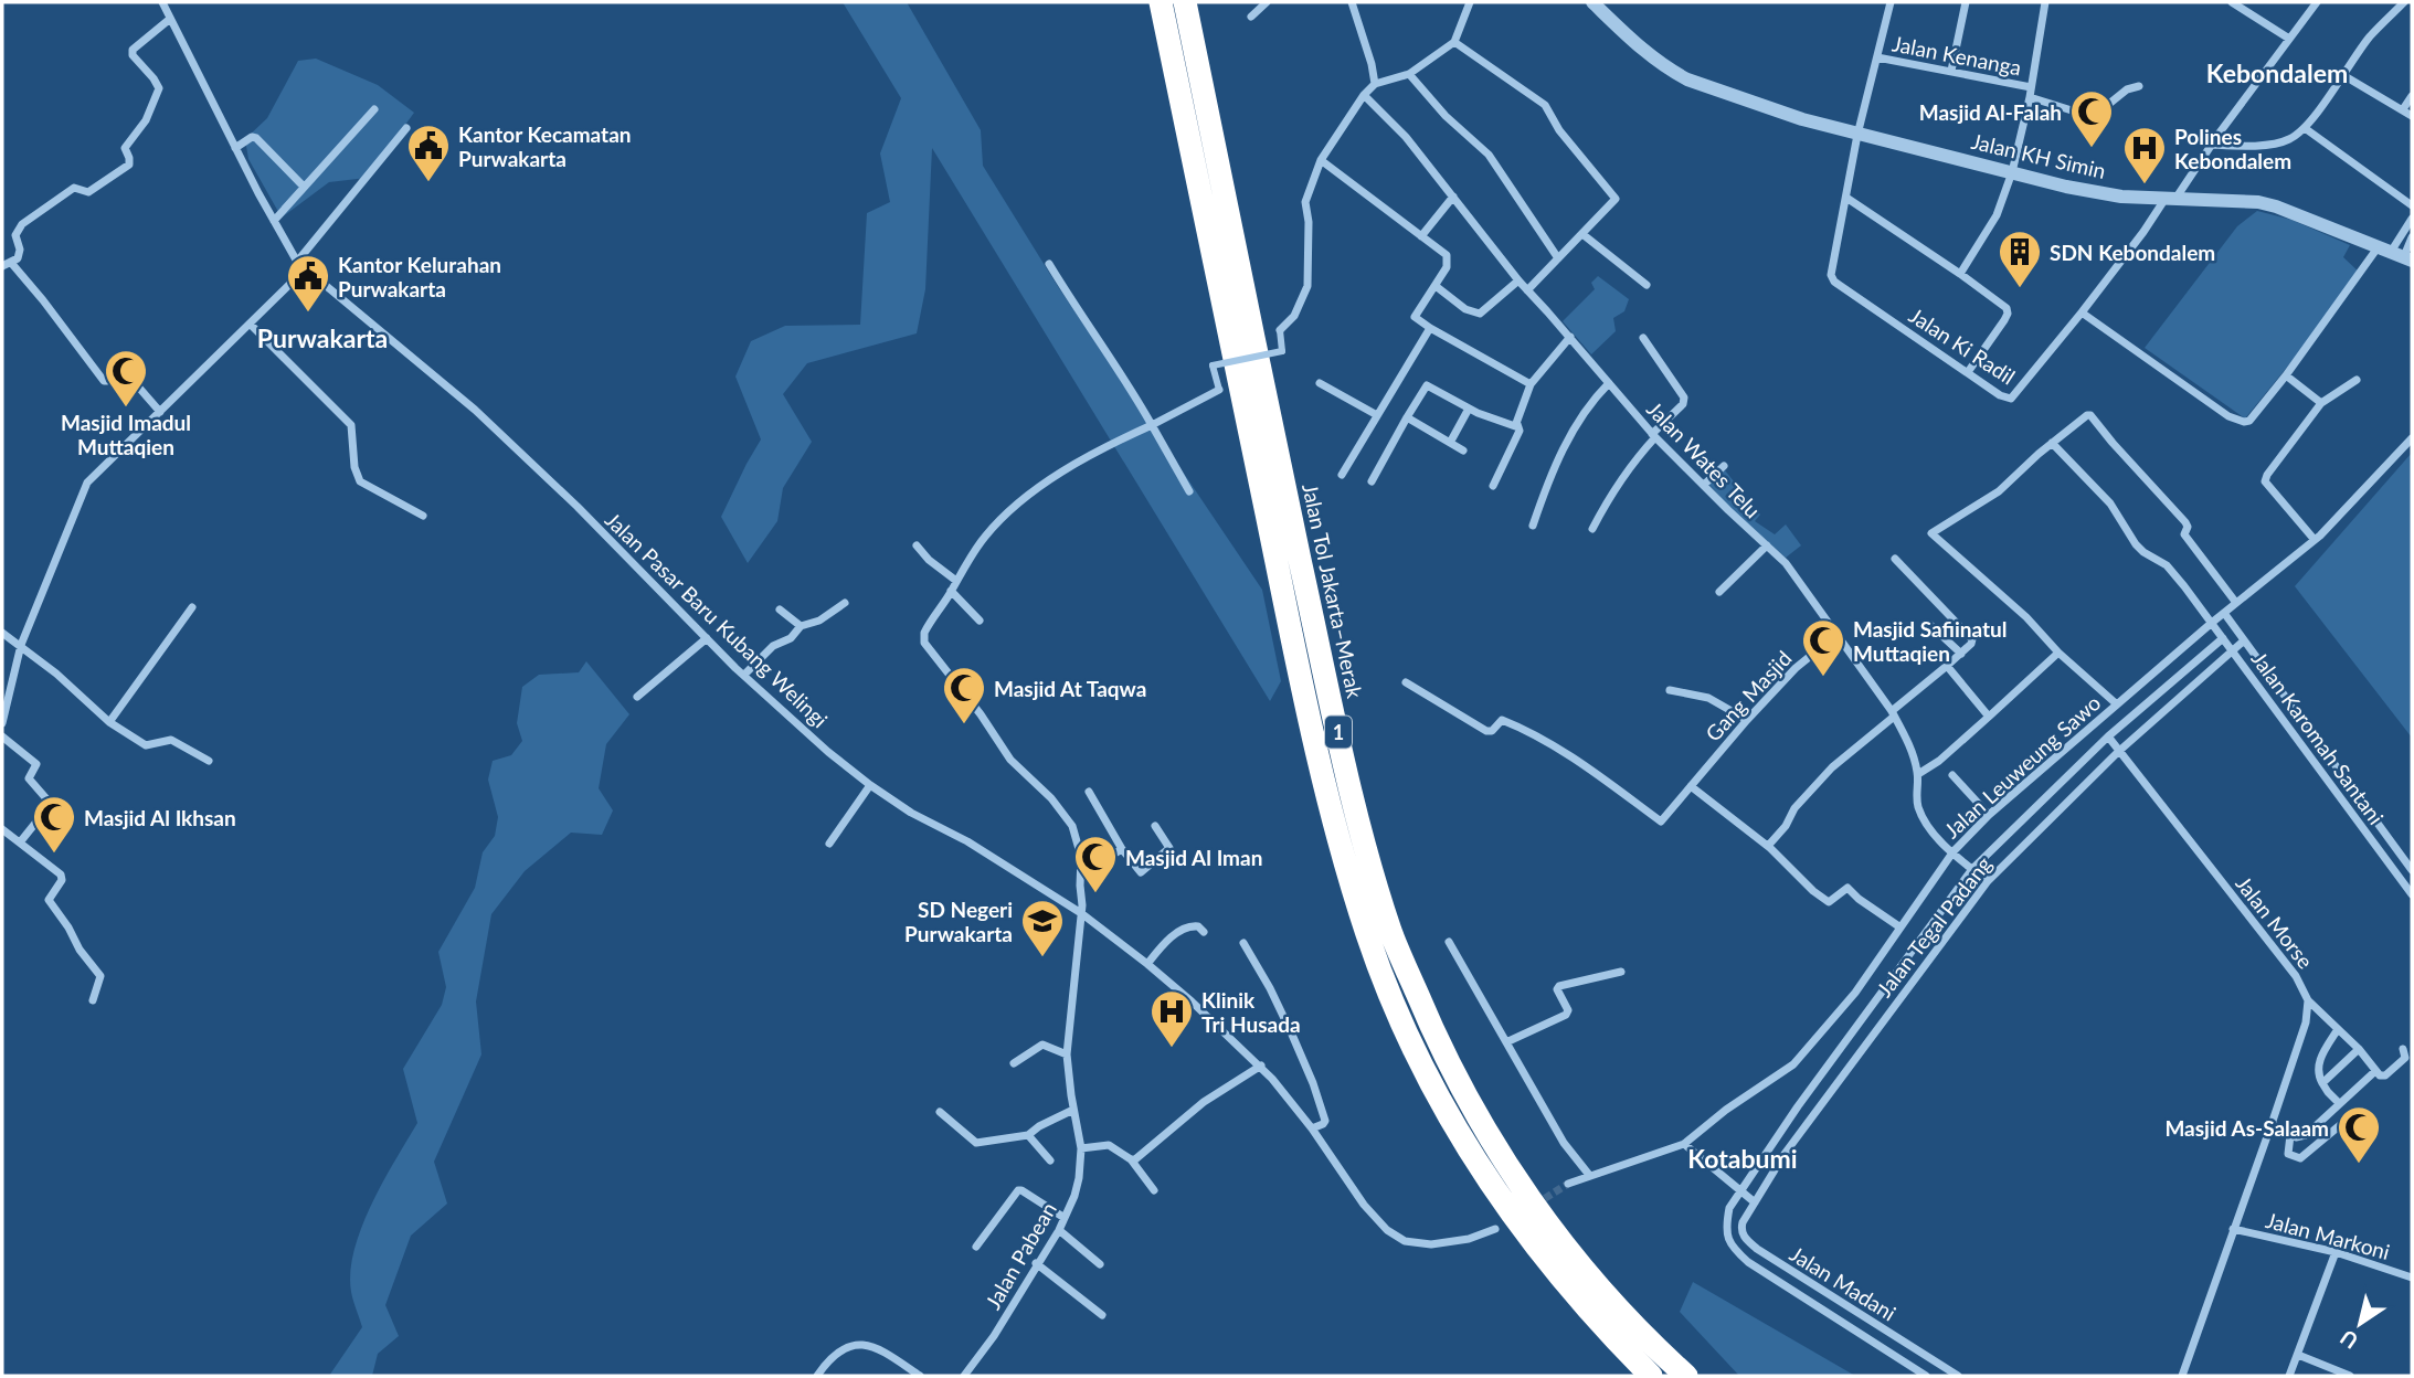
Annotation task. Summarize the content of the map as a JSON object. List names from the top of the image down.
{
  "streets": {
    "highway": ["Jalan Tol Jakarta–Merak", "1"],
    "street": [
      "Jalan Kenanga",
      "Jalan KH Simin",
      "Jalan Ki Radil",
      "Jalan Wates Telu",
      "Jalan Pasar Baru Kubang Welingi",
      "Gang Masjid",
      "Jalan Karomah Santani",
      "Jalan Leuweung Sawo",
      "Jalan Morse",
      "Jalan Tegal Padang",
      "Jalan Markoni",
      "Jalan Pabean",
      "Jalan Madani"
    ]
  },
  "crossings": [
    ["Jalan KH Simin", "Jalan Ki Radil"],
    ["Jalan Wates Telu", "Gang Masjid"],
    ["Jalan Wates Telu", "Jalan Leuweung Sawo"],
    ["Jalan Wates Telu", "Jalan Tegal Padang"],
    ["Jalan Pasar Baru Kubang Welingi", "Jalan Pabean"],
    ["Jalan Karomah Santani", "Jalan Leuweung Sawo"],
    ["Jalan Karomah Santani", "Jalan Tegal Padang"],
    ["Jalan Morse", "Jalan Tegal Padang"],
    ["Jalan Morse", "Jalan Markoni"]
  ],
  "districts": ["Kebondalem", "Purwakarta", "Kotabumi"],
  "places": {
    "mosque": [
      "Masjid Al-Falah",
      "Masjid Imadul Muttaqien",
      "Masjid Safiinatul Muttaqien",
      "Masjid At Taqwa",
      "Masjid Al Ikhsan",
      "Masjid Al Iman",
      "Masjid As-Salaam"
    ],
    "public building": ["Kantor Kecamatan Purwakarta", "Kantor Kelurahan Purwakarta"],
    "hospital": ["Polines Kebondalem", "Klinik Tri Husada"],
    "building": ["SDN Kebondalem"],
    "school or university": ["SD Negeri Purwakarta"]
  },
  "north": "bottom left"
}
